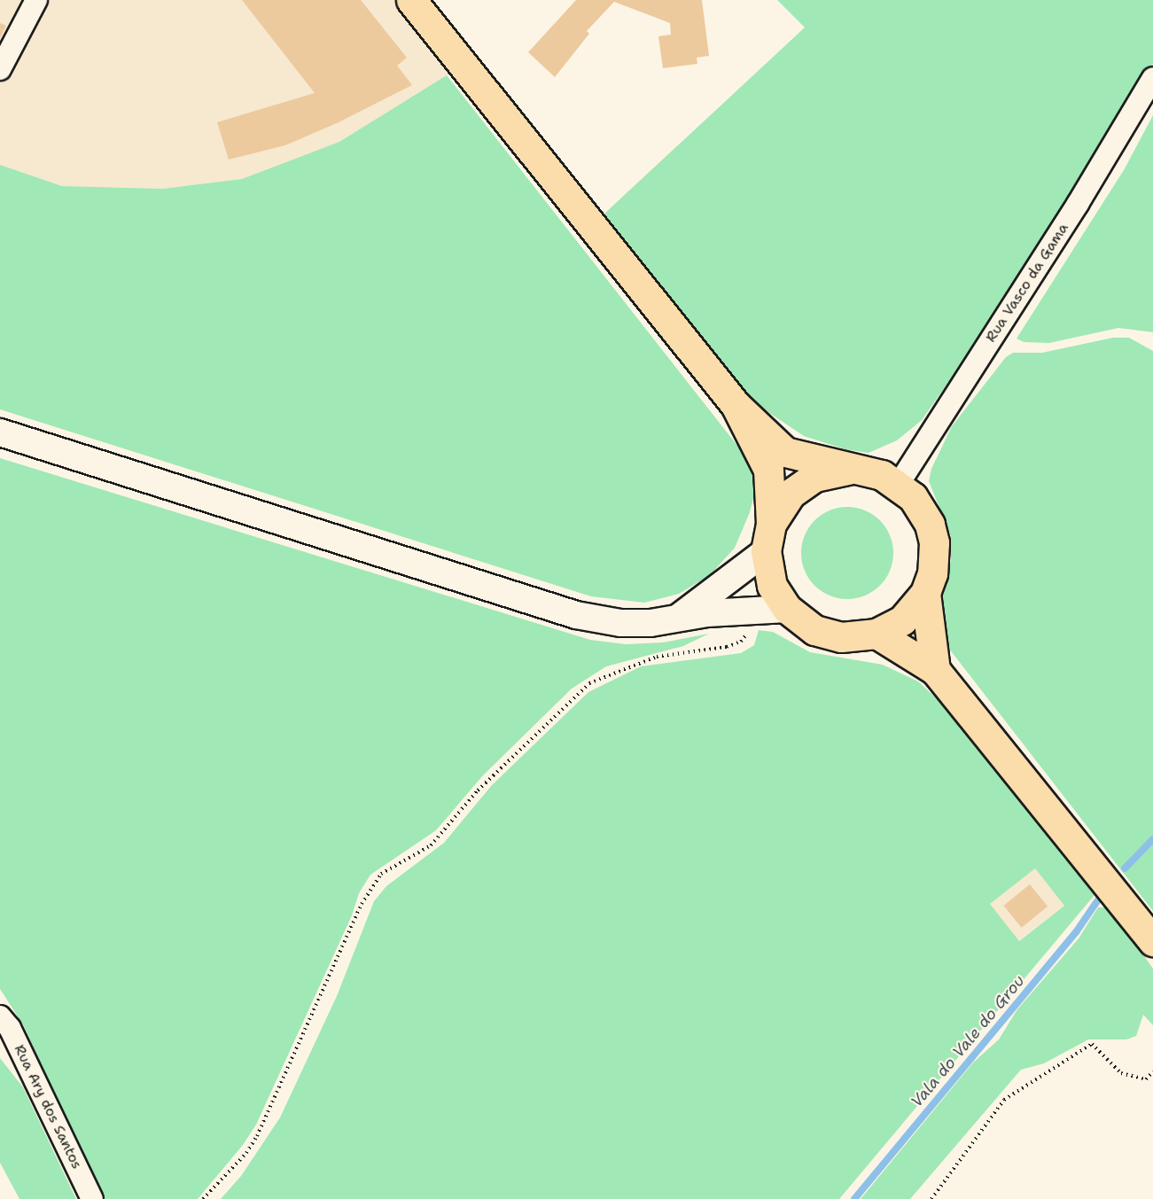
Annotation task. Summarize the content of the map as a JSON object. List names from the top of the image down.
{
  "streets": {
    "street": ["Rua Vasco da Gama", "Rua Ary dos Santos"]
  },
  "water": ["Vala do Vale do Grou"]
}
